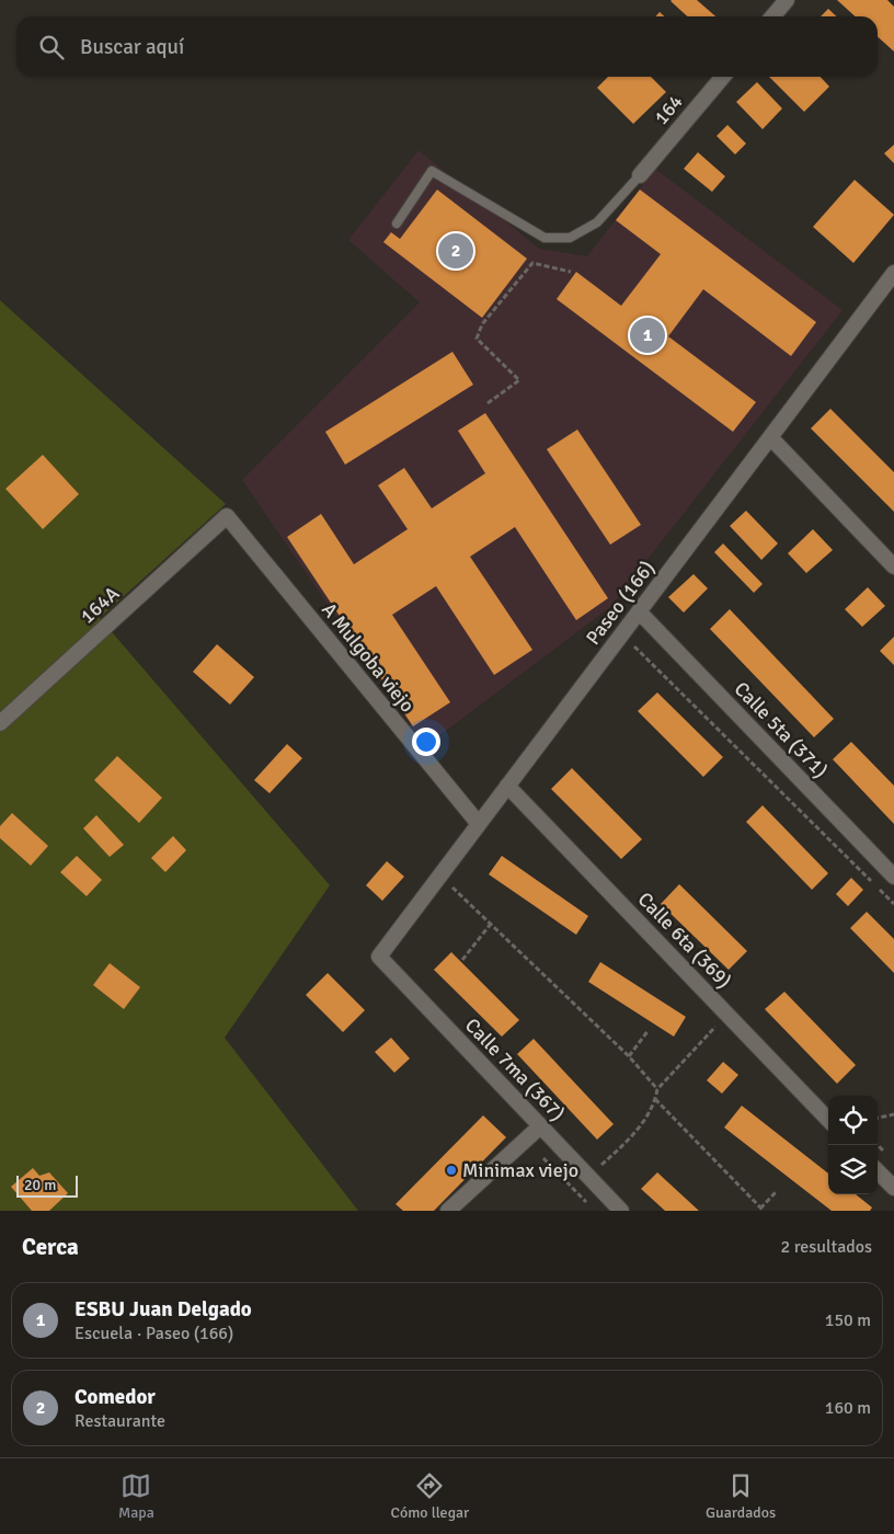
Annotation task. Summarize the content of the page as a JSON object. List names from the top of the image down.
{
  "streets": {
    "street": [
      "164",
      "Paseo (166)",
      "164A",
      "A Mulgoba viejo",
      "Calle 5ta (371)",
      "Calle 6ta (369)",
      "Calle 7ma (367)"
    ]
  },
  "crossings": [
    ["Paseo (166)", "A Mulgoba viejo"],
    ["Paseo (166)", "Calle 5ta (371)"],
    ["Paseo (166)", "Calle 6ta (369)"],
    ["Paseo (166)", "Calle 7ma (367)"],
    ["164A", "A Mulgoba viejo"]
  ],
  "places": ["Minimax viejo"],
  "scale_bar": "20 m",
  "page": {
    "search": "Buscar aquí",
    "pins": ["2", "1"],
    "scale": "20 m",
    "heading": ["Cerca", "2 resultados"],
    "list": [
      {
        "mark": "1",
        "name": "ESBU Juan Delgado",
        "note": "Escuela · Paseo (166)",
        "value": "150 m"
      },
      {
        "mark": "2",
        "name": "Comedor",
        "note": "Restaurante",
        "value": "160 m"
      }
    ],
    "nav": ["Mapa", "Cómo llegar", "Guardados"]
  }
}
